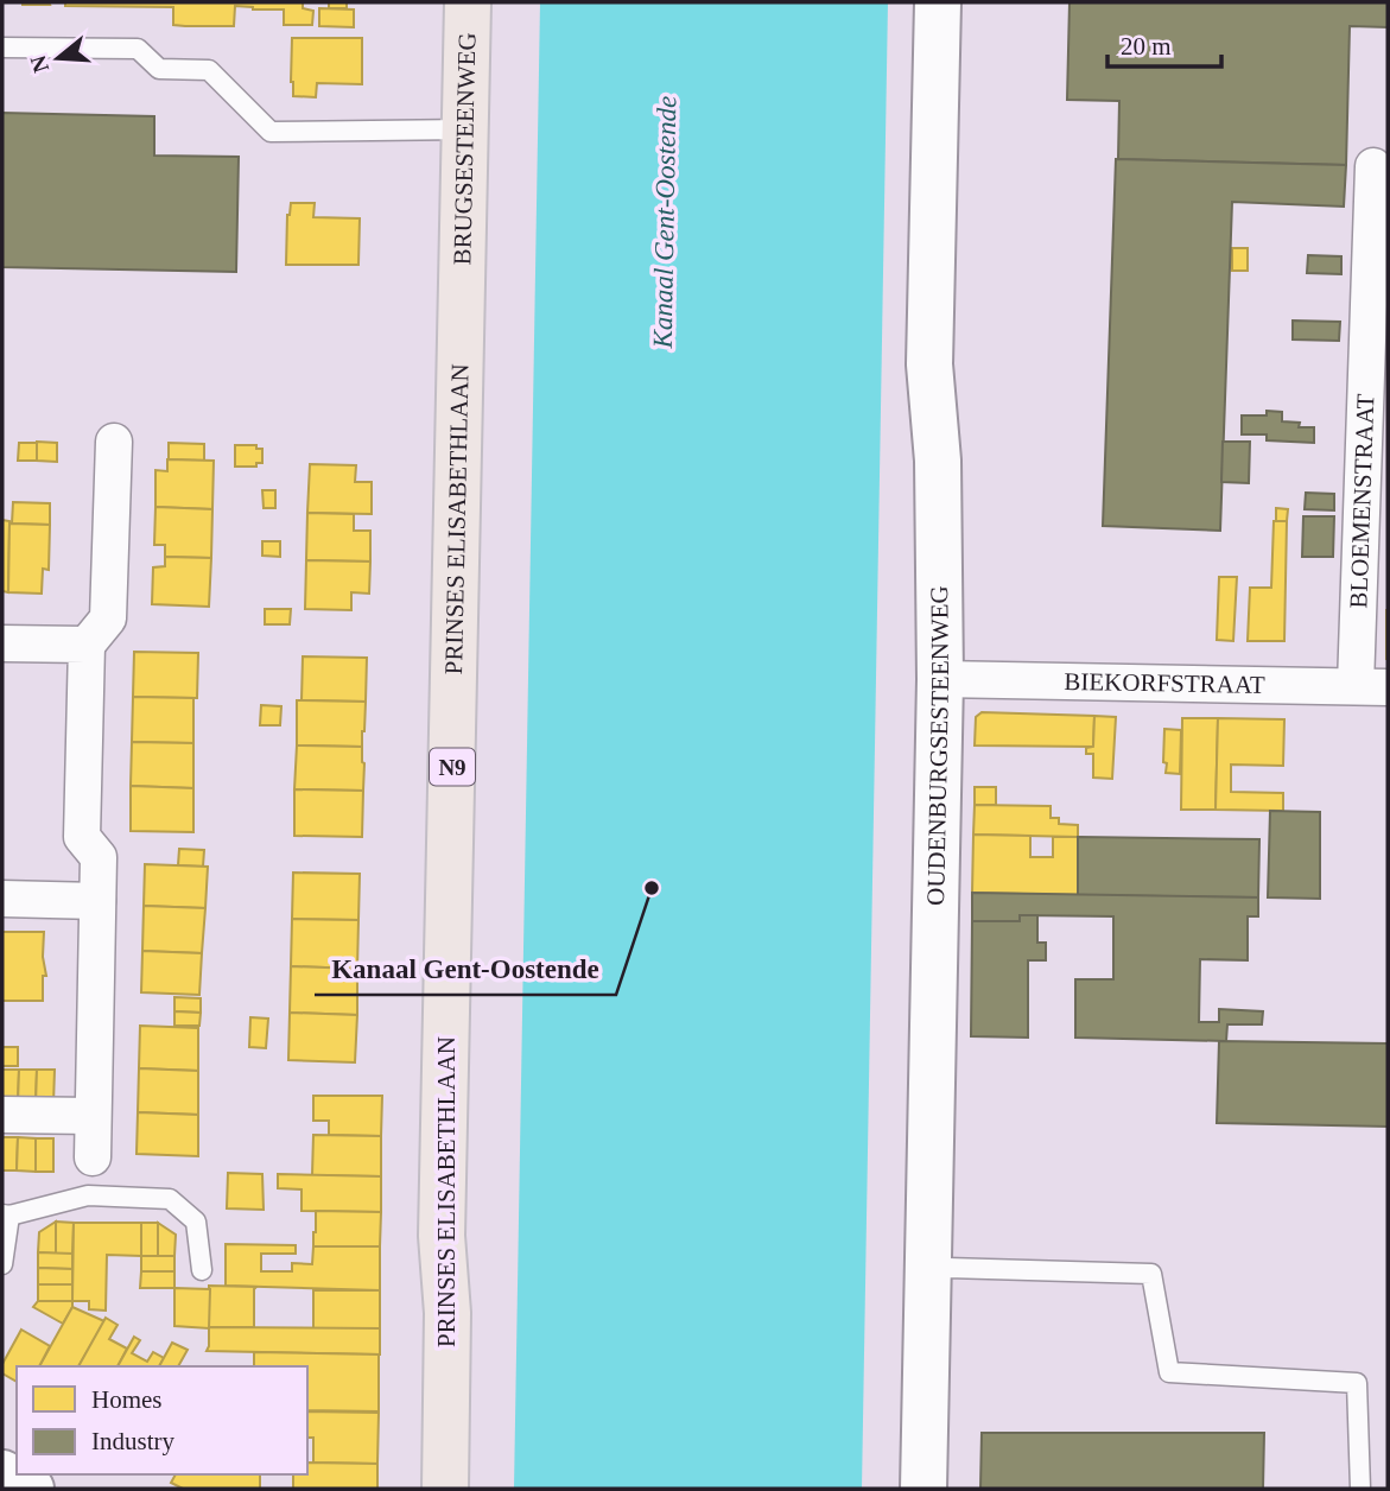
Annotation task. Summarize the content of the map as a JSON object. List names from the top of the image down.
{
  "streets": {
    "main road": ["BRUGSESTEENWEG", "PRINSES ELISABETHLAAN", "N9"],
    "street": ["BLOEMENSTRAAT", "BIEKORFSTRAAT", "OUDENBURGSESTEENWEG"]
  },
  "crossings": [
    ["BRUGSESTEENWEG", "PRINSES ELISABETHLAAN"],
    ["BLOEMENSTRAAT", "BIEKORFSTRAAT"],
    ["BIEKORFSTRAAT", "OUDENBURGSESTEENWEG"]
  ],
  "water": ["Kanaal Gent-Oostende"],
  "places": ["Kanaal Gent-Oostende"],
  "legend": ["Homes", "Industry"],
  "scale_bar": "20 m",
  "north": "left"
}
